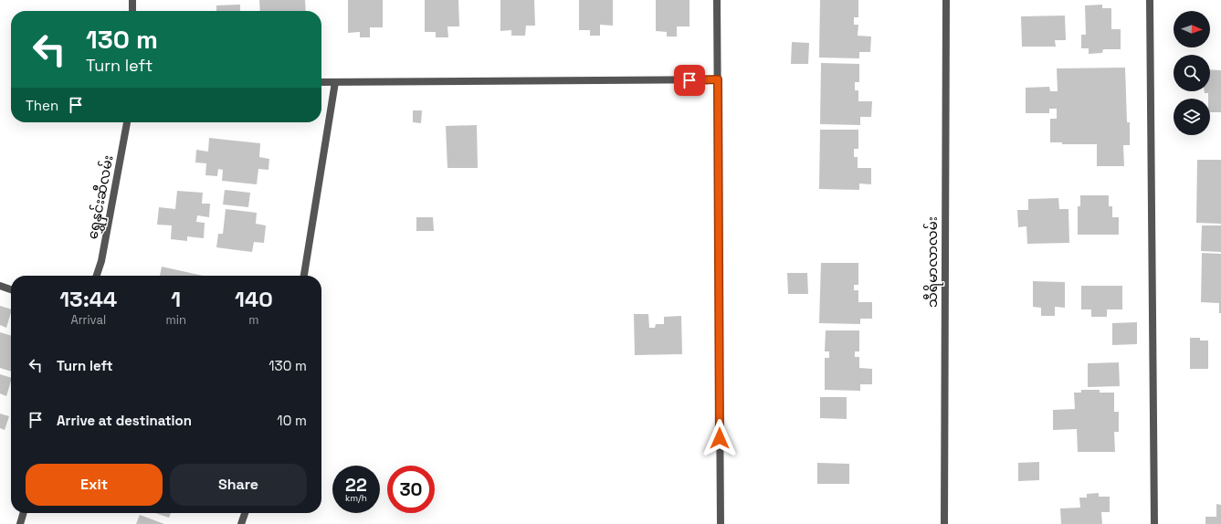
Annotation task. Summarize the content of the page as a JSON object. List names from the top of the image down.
{
  "streets": {
    "street": ["ရွှေနှင်းဆီလမ်း", "သီရိမာလာလမ်း"]
  },
  "north": "right",
  "page": {
    "turn": ["130 m", "Turn left"],
    "then": "Then",
    "eta": [
      "13:44",
      "Arrival",
      "1",
      "min",
      "140",
      "m"
    ],
    "list": [
      {
        "name": "Turn left",
        "value": "130 m"
      },
      {
        "name": "Arrive at destination",
        "value": "10 m"
      }
    ],
    "buttons": ["Exit", "Share"],
    "speed": "22 km/h",
    "limit": "30"
  }
}
